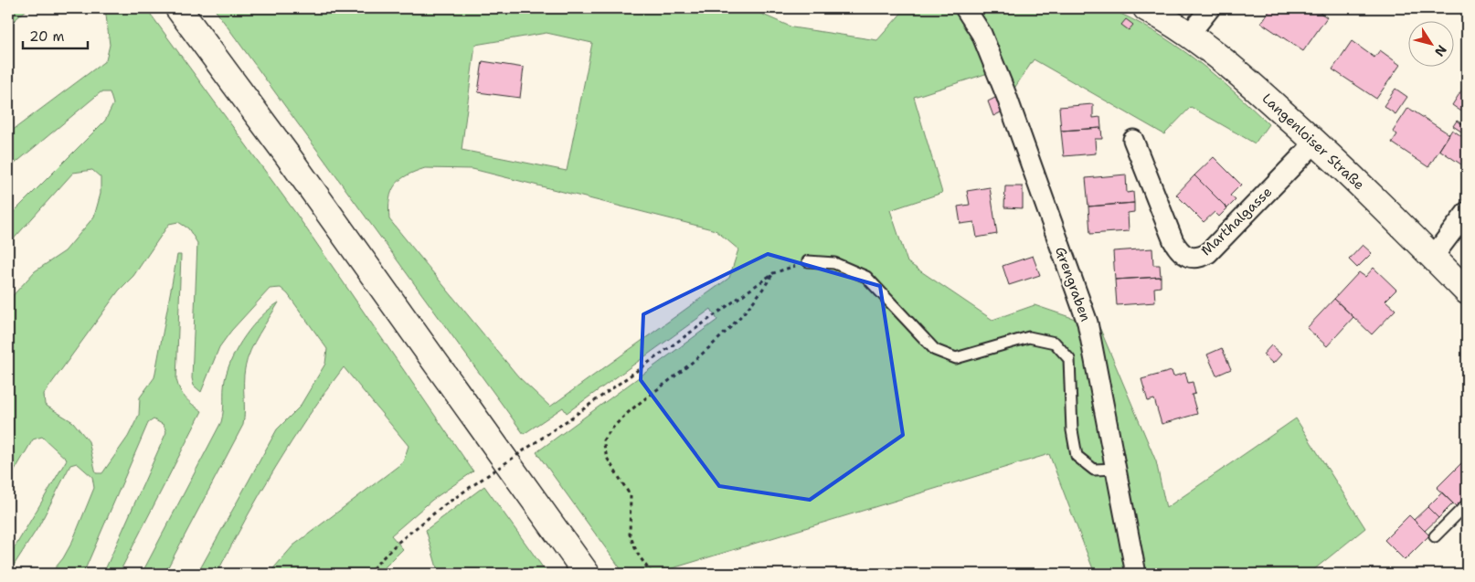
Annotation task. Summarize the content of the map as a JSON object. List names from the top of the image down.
{
  "streets": {
    "main road": ["Langenloiser Straße"],
    "street": ["Marthalgasse", "Grengraben"]
  },
  "crossings": [
    ["Langenloiser Straße", "Marthalgasse"]
  ],
  "scale_bar": "20 m",
  "north": "bottom right"
}
